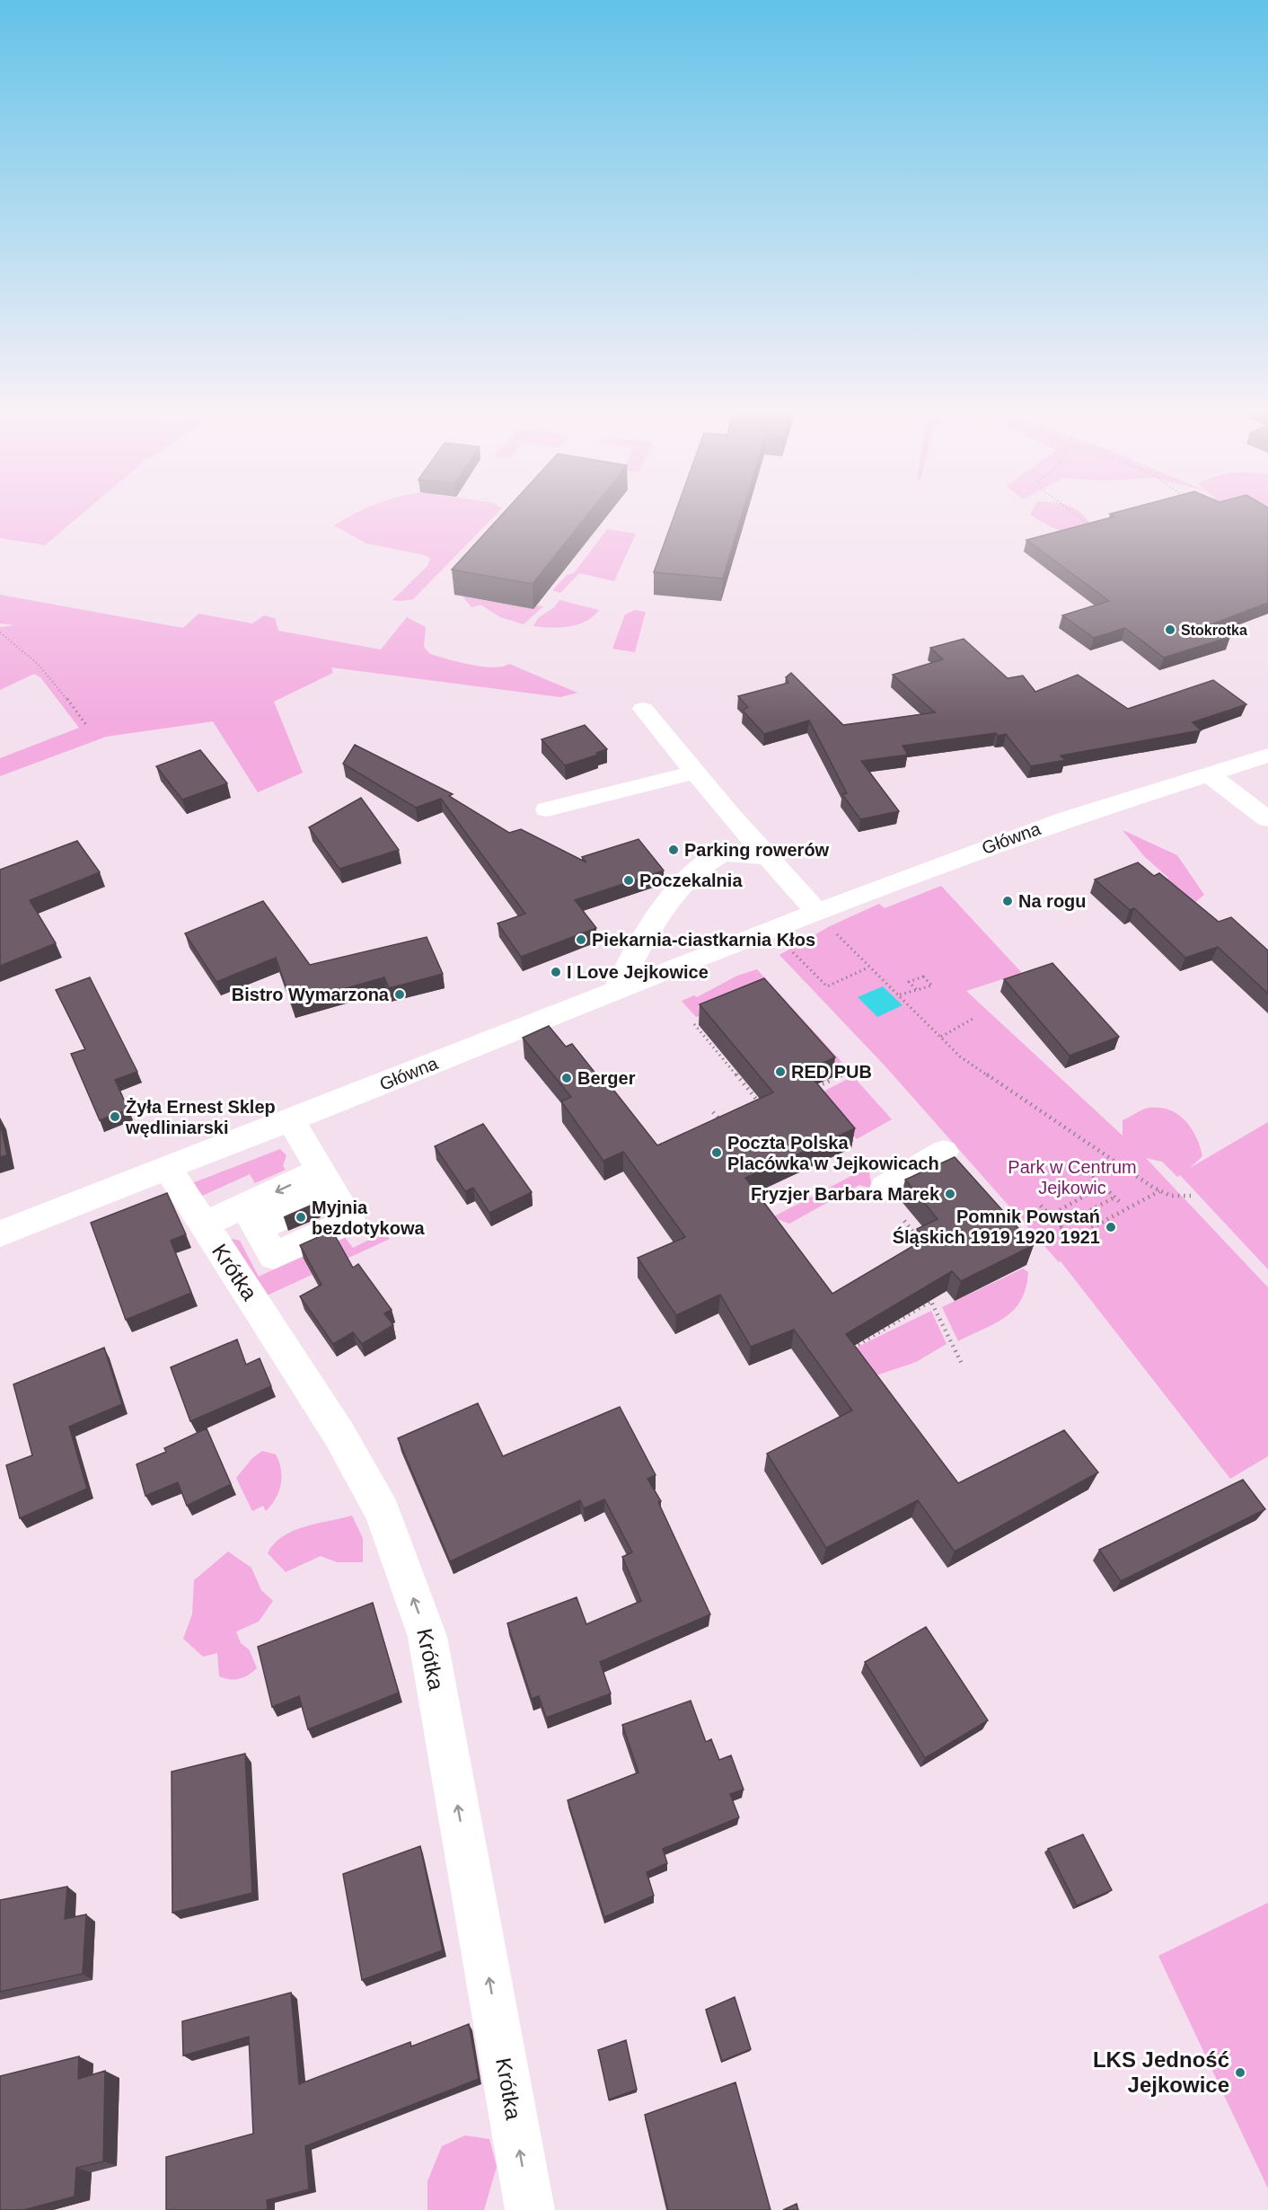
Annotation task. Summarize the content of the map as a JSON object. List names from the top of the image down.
{
  "streets": {
    "street": ["Główna", "Krótka"]
  },
  "crossings": [
    ["Główna", "Krótka"]
  ],
  "one_way": ["Krótka"],
  "parks": ["Park w Centrum Jejkowic"],
  "places": [
    "Stokrotka",
    "Parking rowerów",
    "Poczekalnia",
    "Na rogu",
    "Piekarnia-ciastkarnia Kłos",
    "I Love Jejkowice",
    "Bistro Wymarzona",
    "RED PUB",
    "Berger",
    "Żyła Ernest Sklep wędliniarski",
    "Poczta Polska Placówka w Jejkowicach",
    "Fryzjer Barbara Marek",
    "Myjnia bezdotykowa",
    "Pomnik Powstań Śląskich 1919 1920 1921",
    "LKS Jedność Jejkowice"
  ]
}
